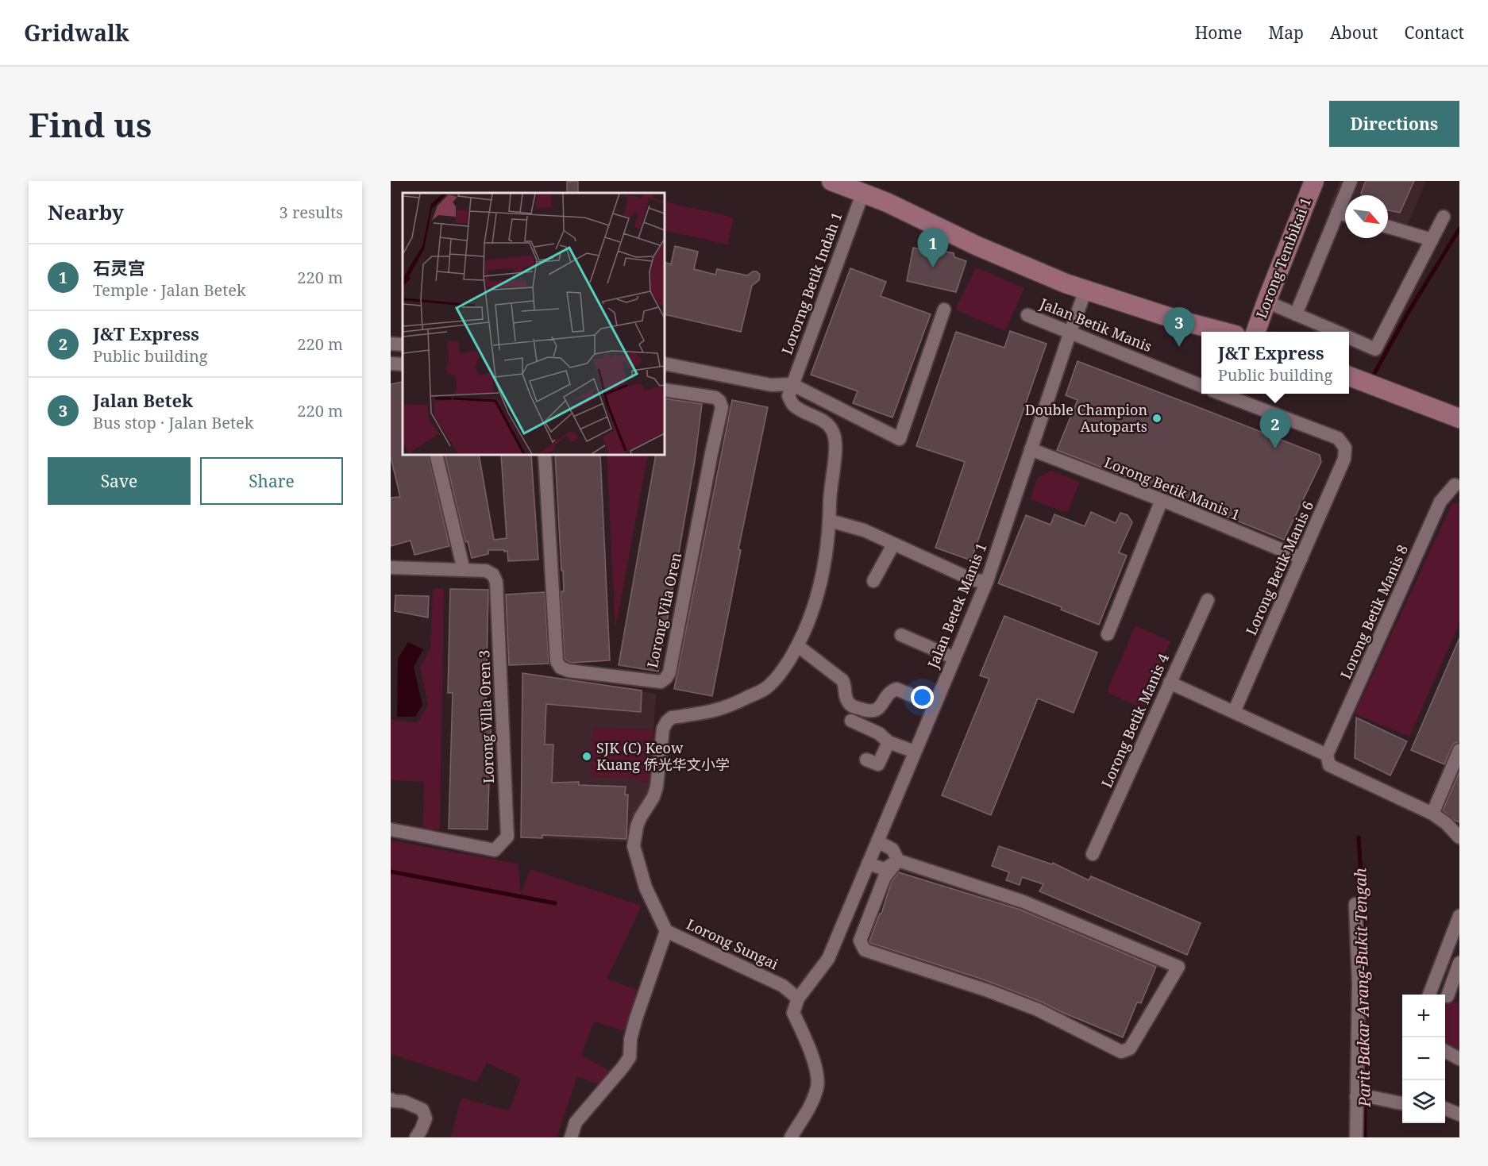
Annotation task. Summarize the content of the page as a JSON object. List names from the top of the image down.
{
  "streets": {
    "street": [
      "Lorong Tembikai 1",
      "Lororng Betik Indah 1",
      "Jalan Betik Manis",
      "Lorong Betik Manis 1",
      "Lorong Betik Manis 6",
      "Jalan Betek Manis 1",
      "Lorong Vila Oren",
      "Lorong Betik Manis 8",
      "Lorong Villa Oren 3",
      "Lorong Betik Manis 4",
      "Lorong Sungai"
    ]
  },
  "crossings": [
    ["Lororng Betik Indah 1", "Lorong Sungai"],
    ["Jalan Betik Manis", "Jalan Betek Manis 1"],
    ["Lorong Betik Manis 1", "Lorong Betik Manis 6"],
    ["Lorong Betik Manis 1", "Jalan Betek Manis 1"],
    ["Jalan Betek Manis 1", "Lorong Sungai"]
  ],
  "water": ["Parit Bakar Arang-Bukit Tengah"],
  "places": ["Double Champion Autoparts", "SJK (C) Keow Kuang 侨光华文小学"],
  "north": "bottom right",
  "page": {
    "header": "Gridwalk",
    "nav": [
      "Home",
      "Map",
      "About",
      "Contact"
    ],
    "buttons": [
      "Directions",
      ["Save", "Share"]
    ],
    "title": "Find us",
    "heading": ["Nearby", "3 results"],
    "pins": ["1", "3", "2"],
    "list": [
      {
        "mark": "1",
        "name": "石灵宫",
        "note": "Temple · Jalan Betek",
        "value": "220 m"
      },
      {
        "mark": "2",
        "name": "J&T Express",
        "note": "Public building",
        "value": "220 m"
      },
      {
        "mark": "3",
        "name": "Jalan Betek",
        "note": "Bus stop · Jalan Betek",
        "value": "220 m"
      }
    ],
    "popup": ["J&T Express", "Public building"],
    "map_buttons": ["+", "−"]
  }
}
